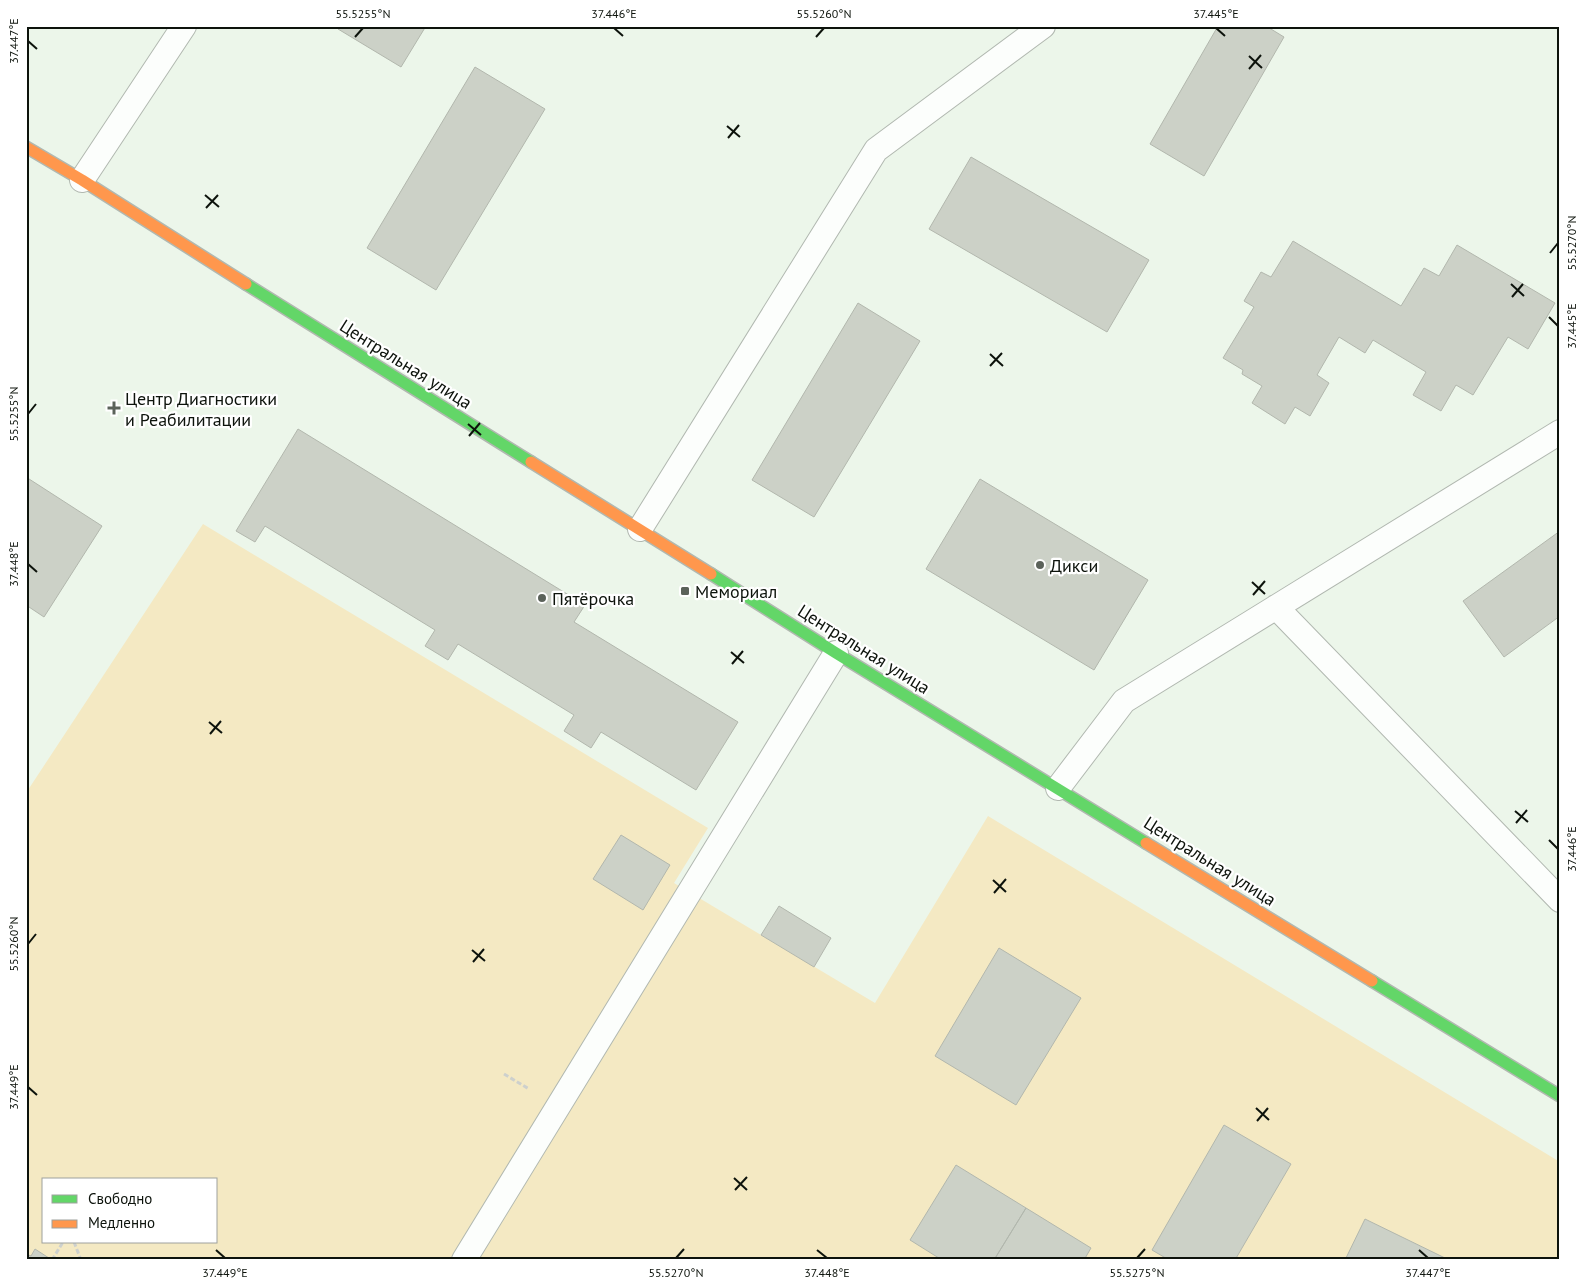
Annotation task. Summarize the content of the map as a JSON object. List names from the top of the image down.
{
  "streets": {
    "main road": ["Центральная улица"]
  },
  "places": {
    "health": ["Центр Диагностики и Реабилитации"],
    "other": ["Дикси", "Пятёрочка"],
    "transit": ["Мемориал"]
  },
  "legend": ["Свободно", "Медленно"],
  "coordinates": [
    "55.5255°N",
    "37.446°E",
    "55.5260°N",
    "37.445°E",
    "37.447°E",
    "55.5270°N",
    "37.448°E",
    "37.449°E",
    "55.5275°N"
  ]
}
